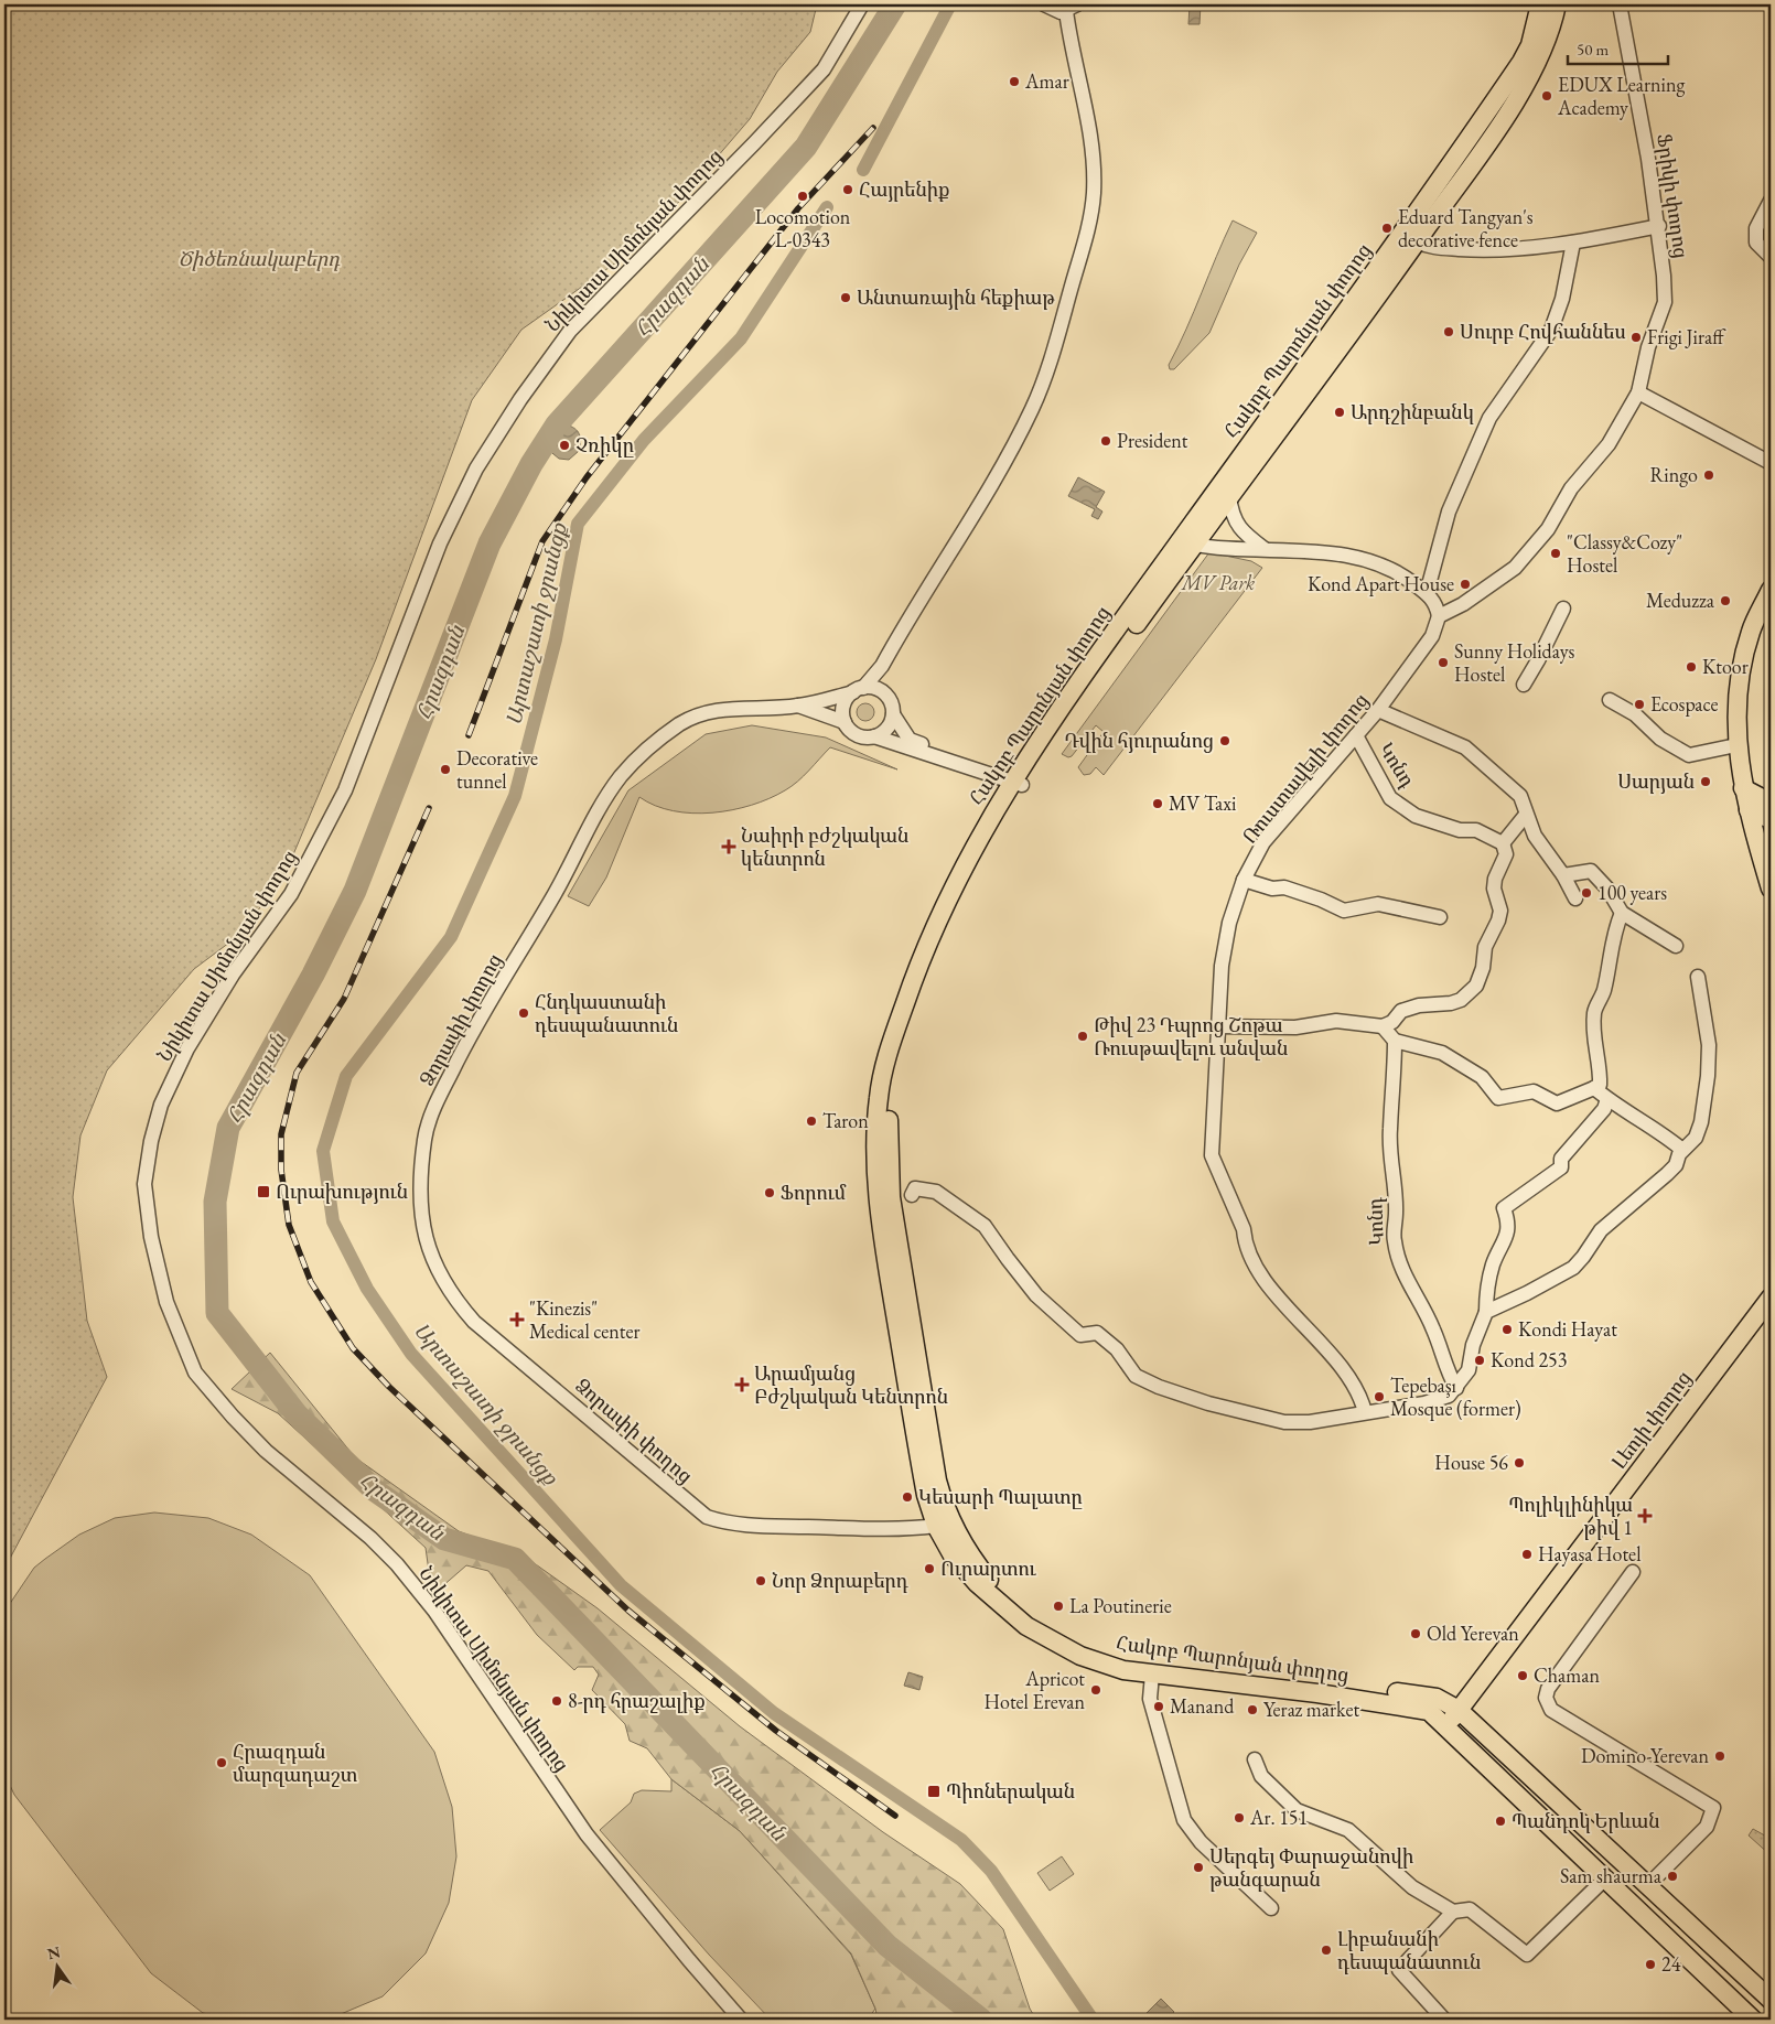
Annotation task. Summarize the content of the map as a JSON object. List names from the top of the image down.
{
  "streets": {
    "main road": ["Հակոբ Պարոնյան փողոց", "Լեոյի փողոց"],
    "street": [
      "Ֆրիկի փողոց",
      "Նիկիտա Սիմոնյան փողոց",
      "Կոնդ",
      "Ռուստավելի փողոց",
      "Ձորափի փողոց"
    ]
  },
  "crossings": [
    ["Հակոբ Պարոնյան փողոց", "Ձորափի փողոց"],
    ["Հակոբ Պարոնյան փողոց", "Լեոյի փողոց"],
    ["Կոնդ", "Ռուստավելի փողոց"]
  ],
  "water": ["Հրազդան", "Արտաշատի ջրանցք"],
  "parks": ["Ծիծեռնակաբերդ", "MV Park"],
  "places": {
    "other": [
      "Amar",
      "EDUX Learning Academy",
      "Հայրենիք",
      "Locomotion L-0343",
      "Eduard Tangyan's decorative fence",
      "Անտառային հեքիաթ",
      "Սուրբ Հովհաննես",
      "Frigi Jiraff",
      "Արդշինբանկ",
      "President",
      "Չռիկը",
      "Ringo",
      "\"Classy&Cozy\" Hostel",
      "Kond Apart House",
      "Meduzza",
      "Sunny Holidays Hostel",
      "Ktoor",
      "Ecospace",
      "Դվին հյուրանոց",
      "Decorative tunnel",
      "Սարյան",
      "MV Taxi",
      "100 years",
      "Հնդկաստանի դեսպանատուն",
      "Թիվ 23 Դպրոց Շոթա Ռուսթավելու անվան",
      "Taron",
      "Ֆորում",
      "Kondi Hayat",
      "Kond 253",
      "Tepebaşı Mosque (former)",
      "House 56",
      "Կեսարի Պալատը",
      "Hayasa Hotel",
      "Ուրարտու",
      "Նոր Ձորաբերդ",
      "La Poutinerie",
      "Old Yerevan",
      "Chaman",
      "Apricot Hotel Erevan",
      "8-րդ հրաշալիք",
      "Manand",
      "Yeraz market",
      "Domino-Yerevan",
      "Հրազդան մարզադաշտ",
      "Ar. 151",
      "Պանդոկ Երևան",
      "Սերգեյ Փարաջանովի թանգարան",
      "Sam shaurma",
      "Լիբանանի դեսպանատուն",
      "24"
    ],
    "health": [
      "Նաիրի բժշկական կենտրոն",
      "\"Kinezis\" Medical center",
      "Արամյանց Բժշկական Կենտրոն",
      "Պոլիկլինիկա թիվ 1"
    ],
    "transit": ["Ուրախություն", "Պիոներական"]
  },
  "scale_bar": "50 m",
  "north": "top"
}
